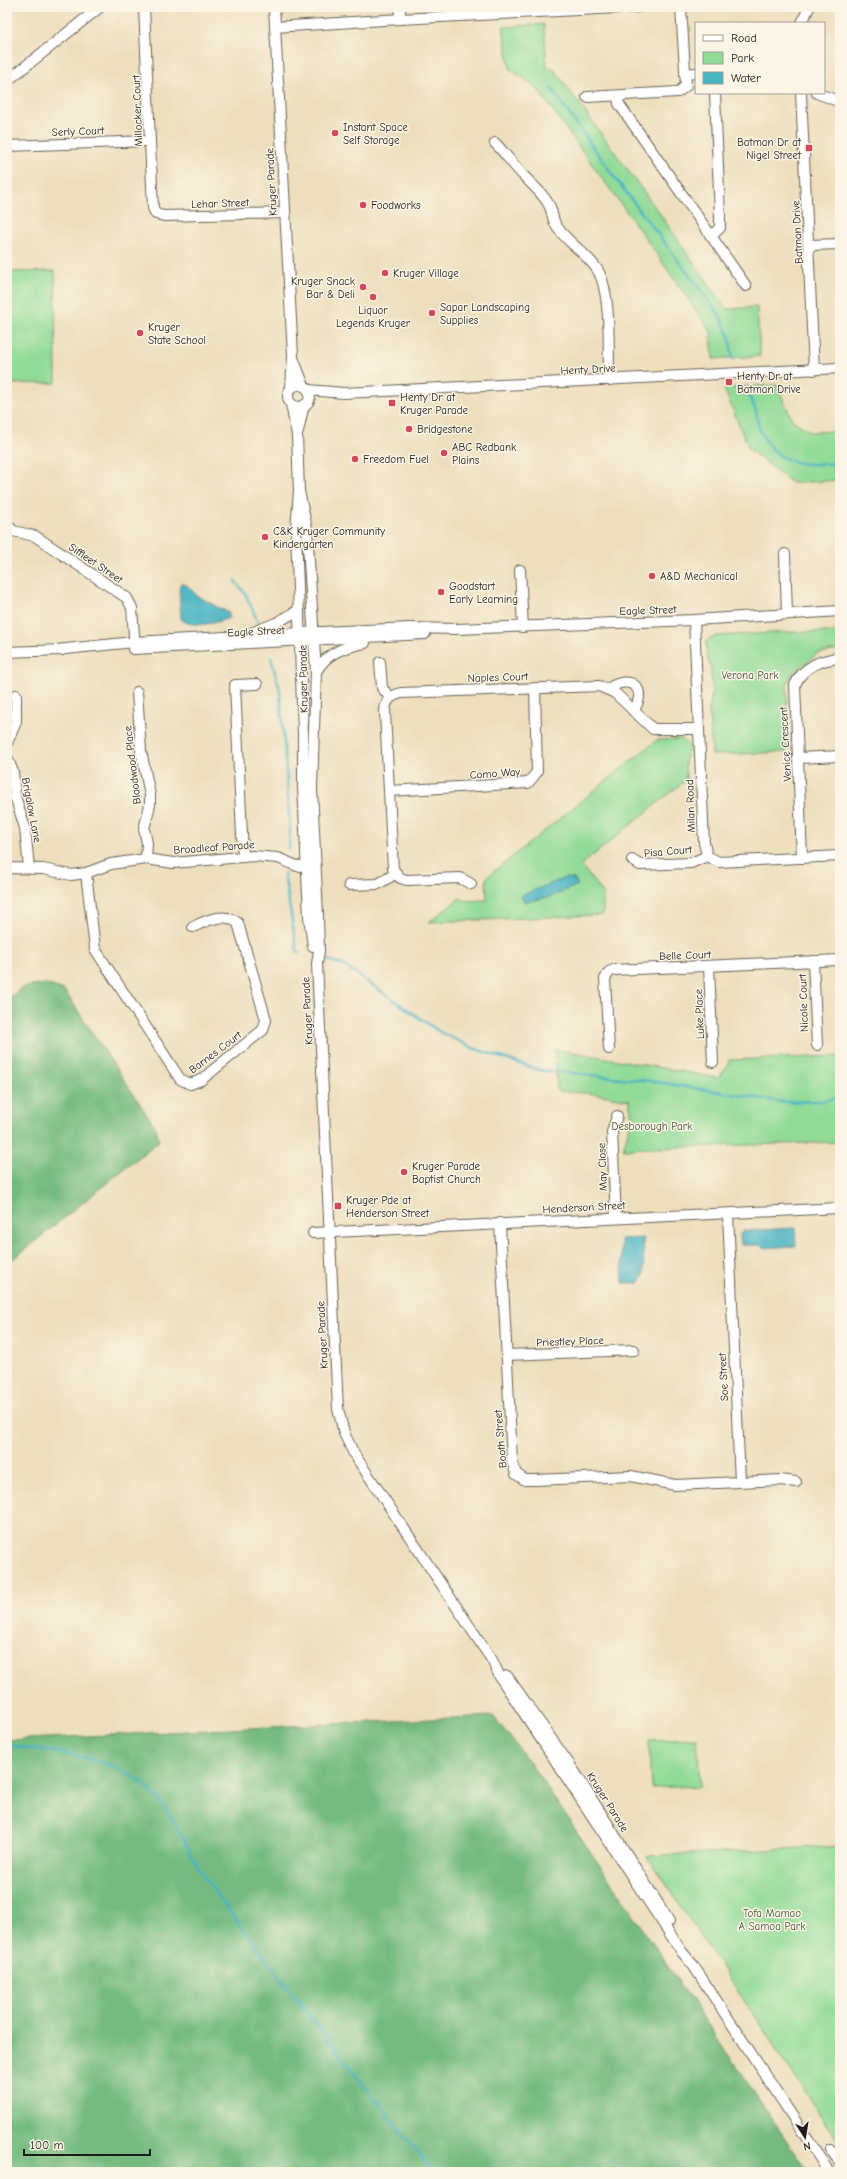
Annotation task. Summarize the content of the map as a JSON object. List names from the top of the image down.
{
  "streets": {
    "street": [
      "Millocker Court",
      "Serly Court",
      "Kruger Parade",
      "Lehar Street",
      "Batman Drive",
      "Henty Drive",
      "Siffleet Street",
      "Eagle Street",
      "Naples Court",
      "Venice Crescent",
      "Bloodwood Place",
      "Como Way",
      "Milan Road",
      "Brigalow Lane",
      "Broadleaf Parade",
      "Pisa Court",
      "Belle Court",
      "Nicole Court",
      "Luke Place",
      "Barnes Court",
      "May Close",
      "Henderson Street",
      "Priestley Place",
      "Soe Street",
      "Booth Street"
    ]
  },
  "crossings": [
    ["Millocker Court", "Serly Court"],
    ["Millocker Court", "Lehar Street"],
    ["Kruger Parade", "Lehar Street"],
    ["Kruger Parade", "Henty Drive"],
    ["Kruger Parade", "Eagle Street"],
    ["Kruger Parade", "Broadleaf Parade"],
    ["Kruger Parade", "Henderson Street"],
    ["Batman Drive", "Henty Drive"],
    ["Siffleet Street", "Eagle Street"],
    ["Eagle Street", "Milan Road"],
    ["Naples Court", "Como Way"],
    ["Bloodwood Place", "Broadleaf Parade"],
    ["Milan Road", "Pisa Court"],
    ["Brigalow Lane", "Broadleaf Parade"],
    ["Broadleaf Parade", "Barnes Court"],
    ["Belle Court", "Nicole Court"],
    ["Belle Court", "Luke Place"],
    ["May Close", "Henderson Street"],
    ["Henderson Street", "Soe Street"],
    ["Henderson Street", "Booth Street"],
    ["Priestley Place", "Booth Street"],
    ["Soe Street", "Booth Street"]
  ],
  "parks": ["Verona Park", "Desborough Park", "Tofa Mamao A Samoa Park"],
  "places": {
    "other": [
      "Instant Space Self Storage",
      "Foodworks",
      "Kruger Village",
      "Kruger Snack Bar & Deli",
      "Liquor Legends Kruger",
      "Sapar Landscaping Supplies",
      "Kruger State School",
      "Bridgestone",
      "ABC Redbank Plains",
      "Freedom Fuel",
      "C&K Kruger Community Kindergarten",
      "A&D Mechanical",
      "Goodstart Early Learning",
      "Kruger Parade Baptist Church"
    ],
    "transit": [
      "Batman Dr at Nigel Street",
      "Henty Dr at Batman Drive",
      "Henty Dr at Kruger Parade",
      "Kruger Pde at Henderson Street"
    ]
  },
  "legend": ["Road", "Park", "Water"],
  "scale_bar": "100 m",
  "north": "bottom"
}
